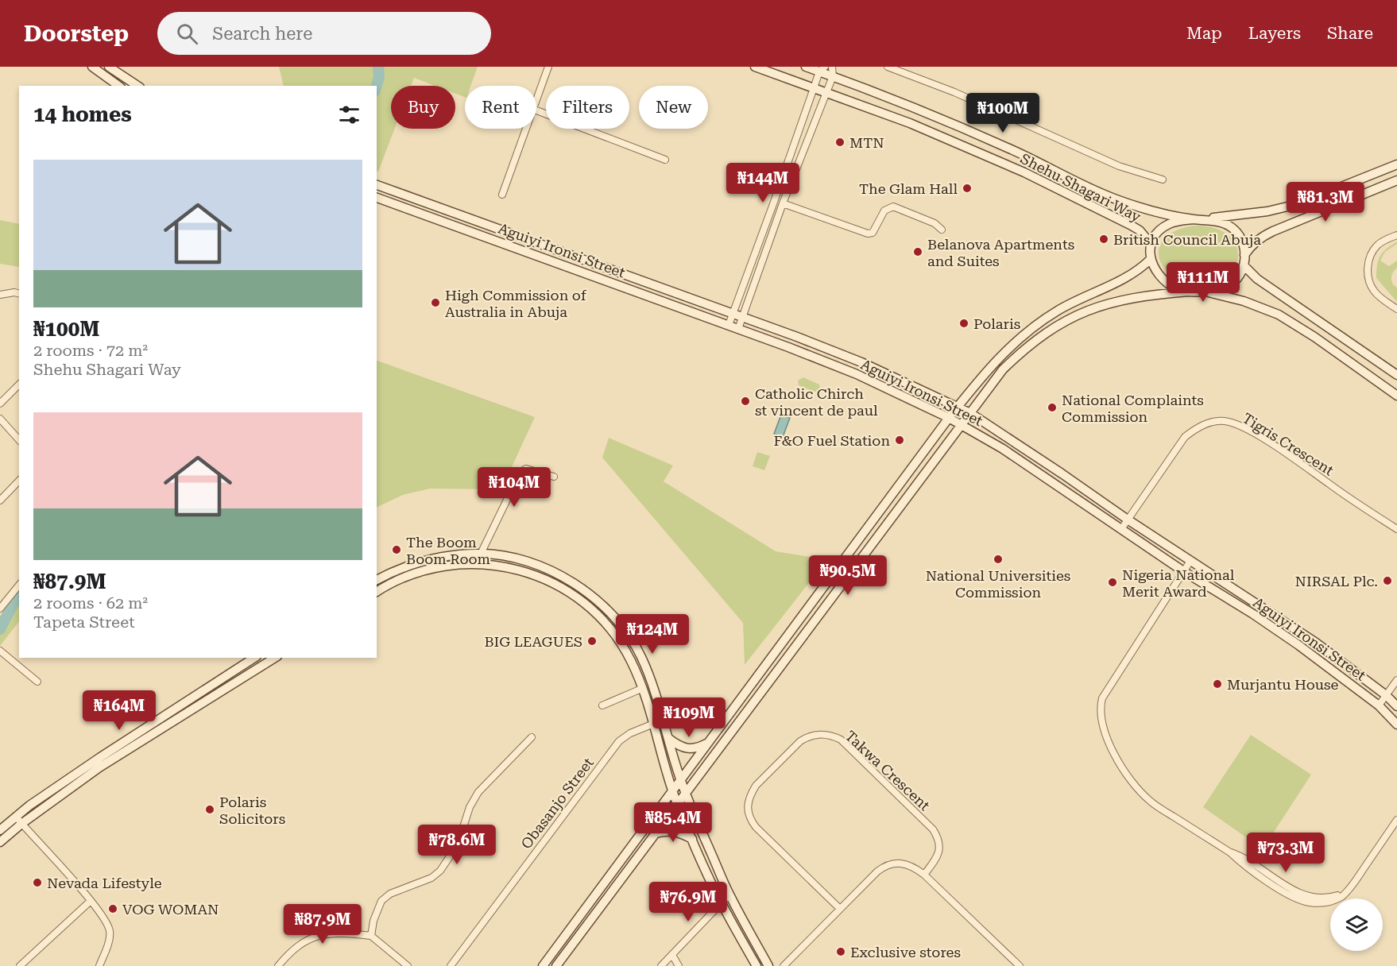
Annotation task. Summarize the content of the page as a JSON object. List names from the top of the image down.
{
  "streets": {
    "main road": ["Shehu Shagari Way", "Aguiyi Ironsi Street"],
    "street": ["Tigris Crescent", "Takwa Crescent", "Obasanjo Street"]
  },
  "crossings": [
    ["Aguiyi Ironsi Street", "Tigris Crescent"]
  ],
  "places": [
    "MTN",
    "The Glam Hall",
    "British Council Abuja",
    "Belanova Apartments and Suites",
    "High Commission of Australia in Abuja",
    "Polaris",
    "Catholic Chirch st vincent de paul",
    "National Complaints Commission",
    "F&O Fuel Station",
    "The Boom Boom Room",
    "National Universities Commission",
    "NIRSAL Plc.",
    "Nigeria National Merit Award",
    "BIG LEAGUES",
    "Murjantu House",
    "Polaris Solicitors",
    "Nevada Lifestyle",
    "VOG WOMAN",
    "Exclusive stores"
  ],
  "page": {
    "header": "Doorstep",
    "search": "Search here",
    "nav": ["Map", "Layers", "Share"],
    "chip": [
      "Buy",
      "Rent",
      "Filters",
      "New"
    ],
    "heading": "14 homes",
    "price": [
      "₦100M",
      "₦144M",
      "₦81.3M",
      "₦111M",
      "₦104M",
      "₦90.5M",
      "₦124M",
      "₦164M",
      "₦109M",
      "₦85.4M",
      "₦78.6M",
      "₦73.3M",
      "₦76.9M",
      "₦87.9M"
    ],
    "list": [
      {
        "name": "₦100M",
        "note": "2 rooms · 72 m² · Shehu Shagari Way"
      },
      {
        "name": "₦87.9M",
        "note": "2 rooms · 62 m² · Tapeta Street"
      }
    ]
  }
}
